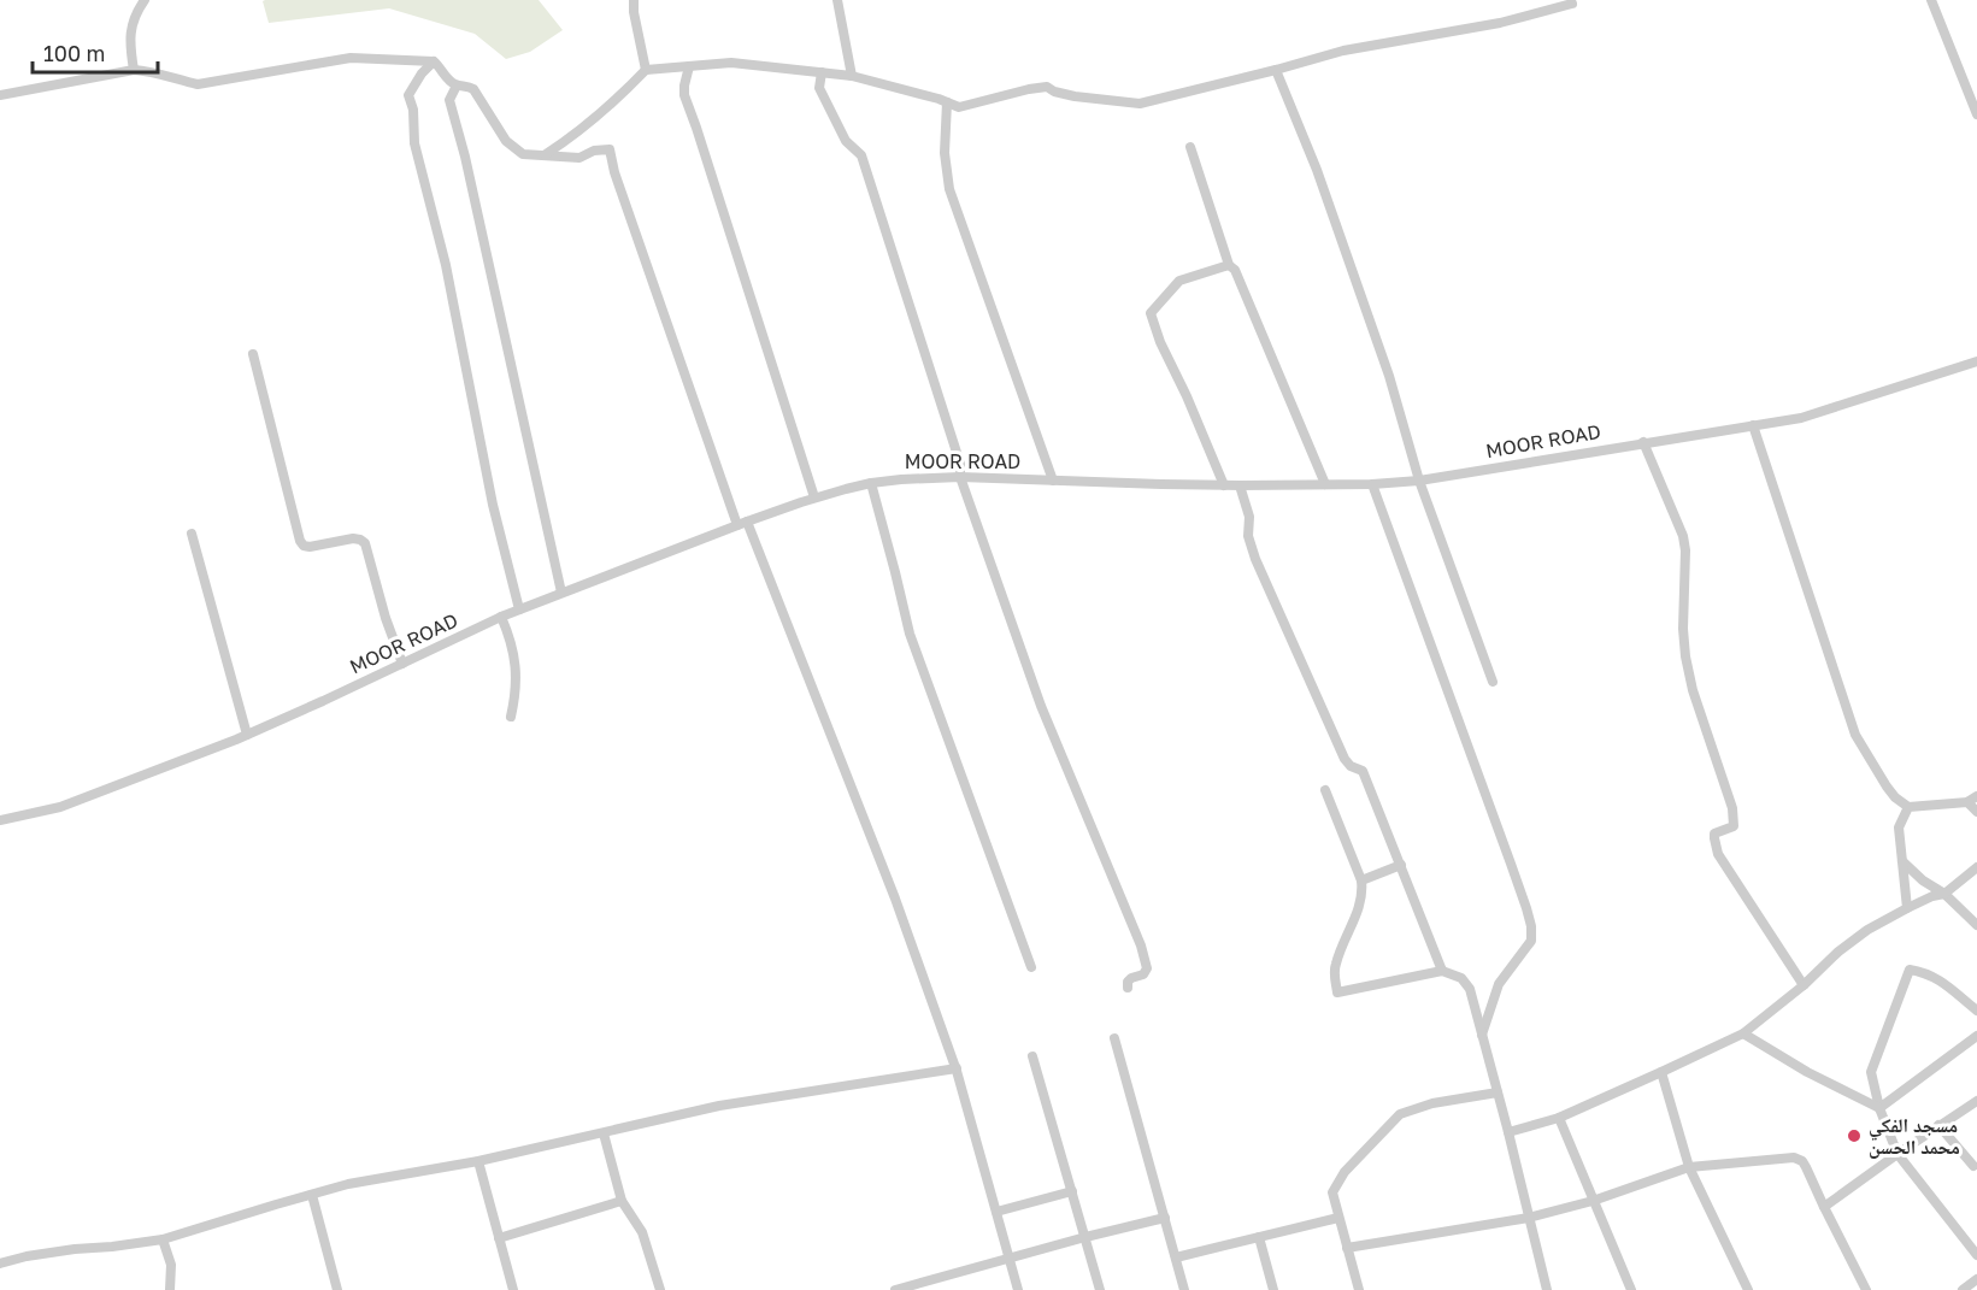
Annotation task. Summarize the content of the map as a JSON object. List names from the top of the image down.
{
  "streets": {
    "street": ["MOOR ROAD"]
  },
  "places": ["مسجد الفكي محمد الحسن"],
  "scale_bar": "100 m"
}
